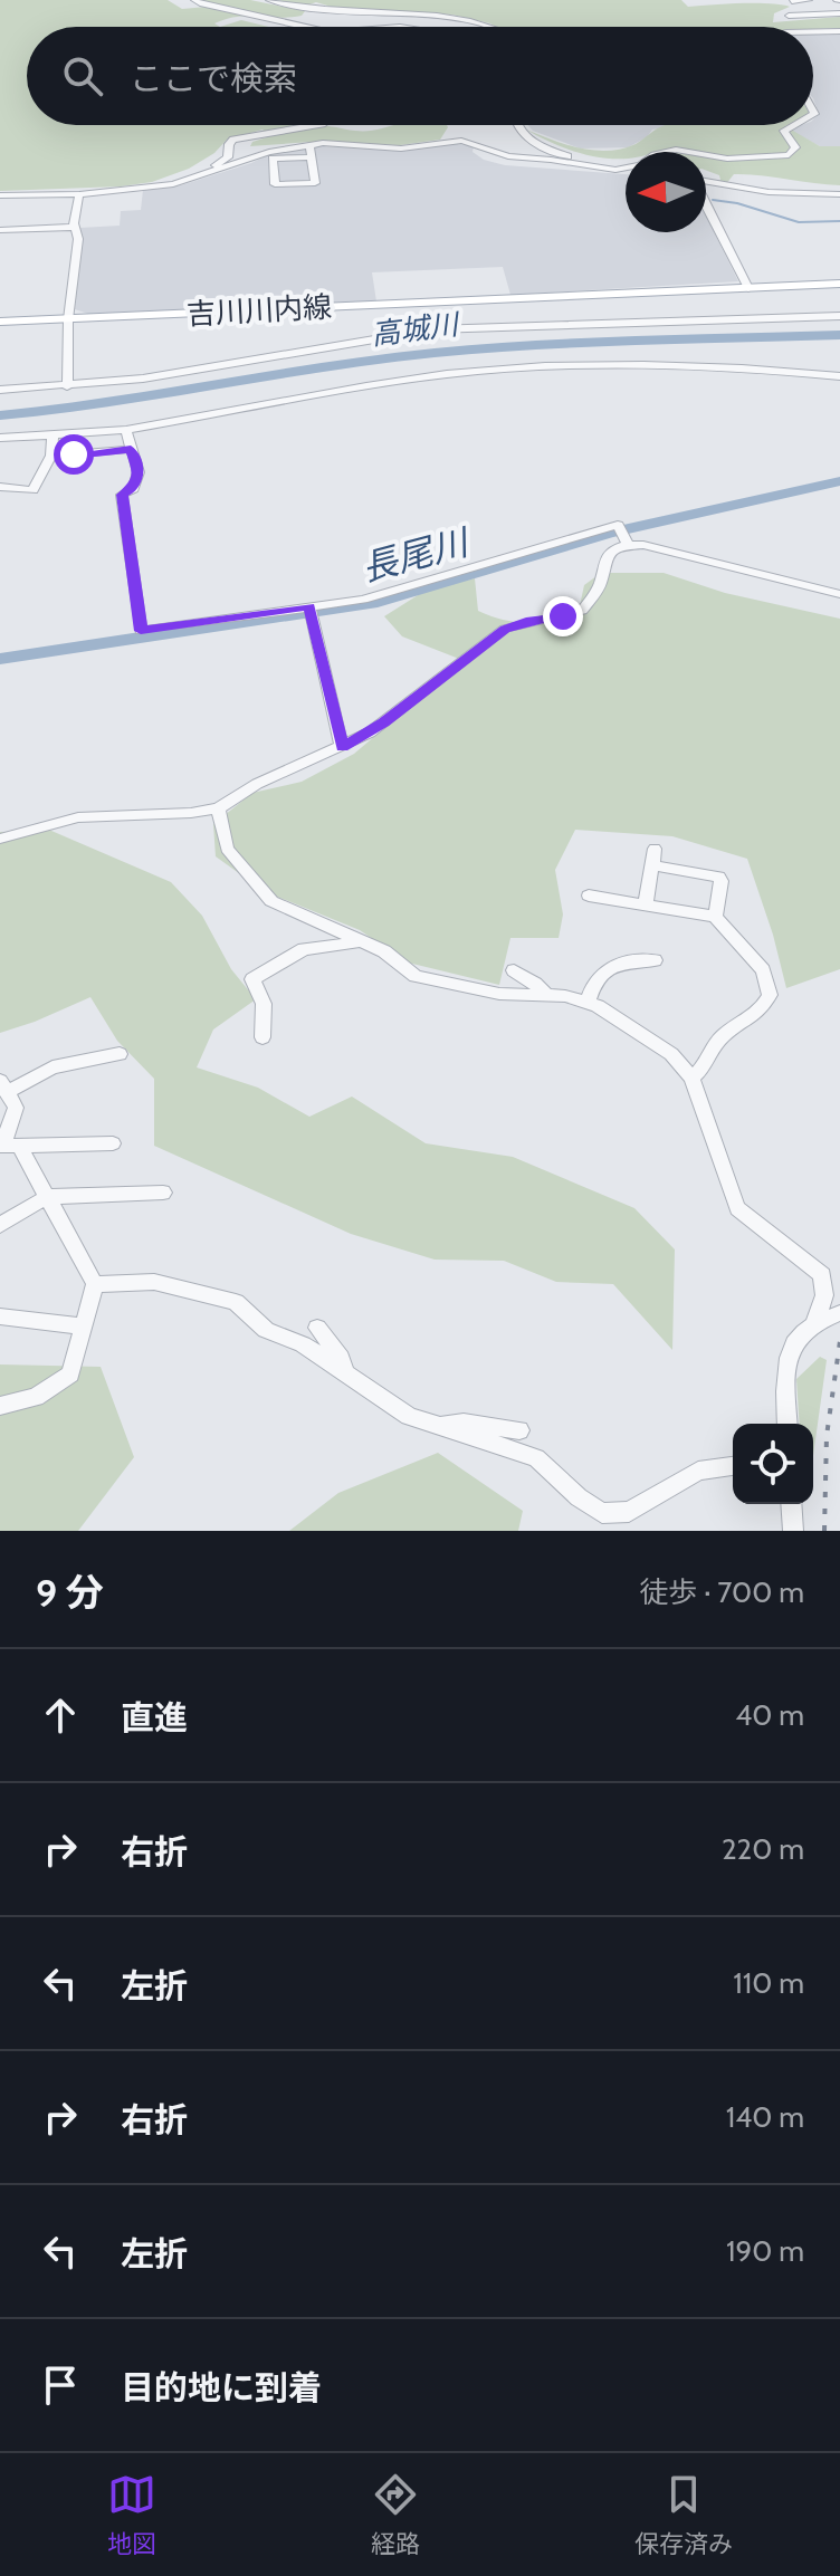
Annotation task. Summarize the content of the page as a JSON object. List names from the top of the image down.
{
  "streets": {
    "main road": ["吉川川内線"]
  },
  "water": ["高城川", "長尾川"],
  "north": "left",
  "page": {
    "search": "ここで検索",
    "heading": ["9 分", "徒歩 · 700 m"],
    "list": [
      ["直進", "40 m"],
      ["右折", "220 m"],
      ["左折", "110 m"],
      ["右折", "140 m"],
      ["左折", "190 m"],
      "目的地に到着"
    ],
    "nav": ["地図", "経路", "保存済み"]
  }
}
